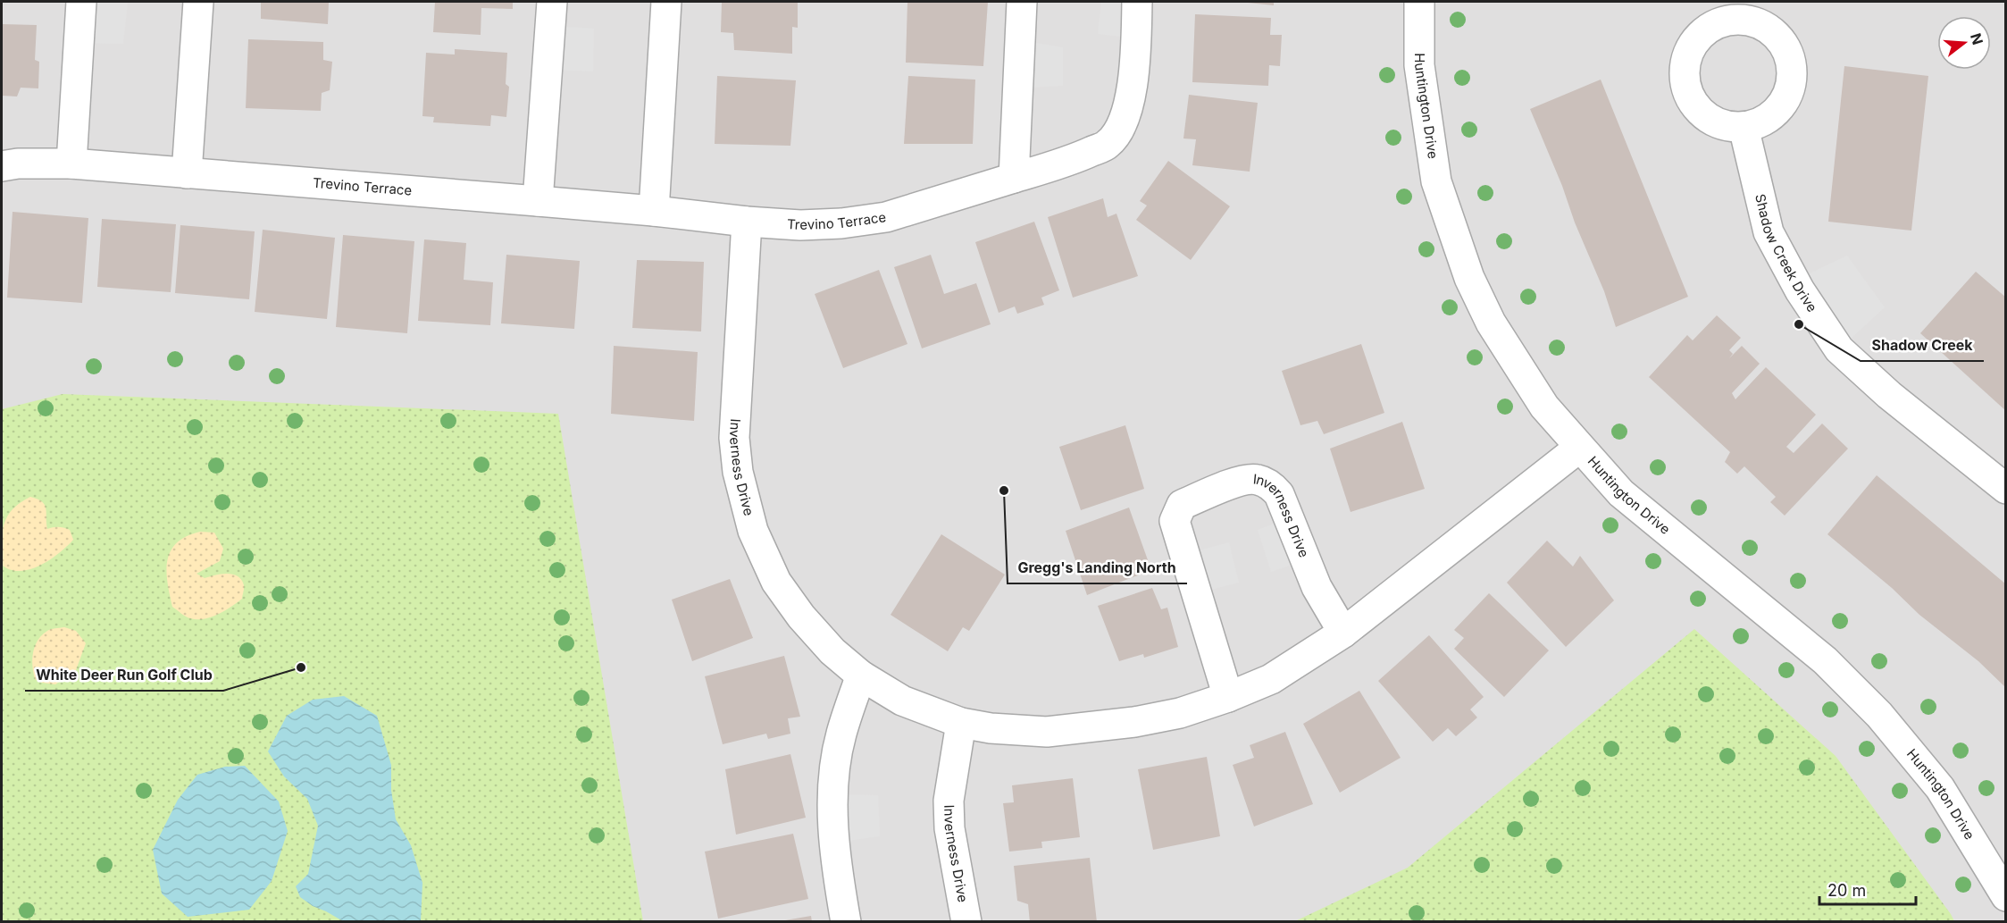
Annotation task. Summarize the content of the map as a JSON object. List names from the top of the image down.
{
  "streets": {
    "street": [
      "Huntington Drive",
      "Trevino Terrace",
      "Shadow Creek Drive",
      "Inverness Drive"
    ]
  },
  "crossings": [
    ["Huntington Drive", "Inverness Drive"],
    ["Trevino Terrace", "Inverness Drive"]
  ],
  "places": ["Shadow Creek", "Gregg's Landing North", "White Deer Run Golf Club"],
  "scale_bar": "20 m",
  "north": "right"
}
